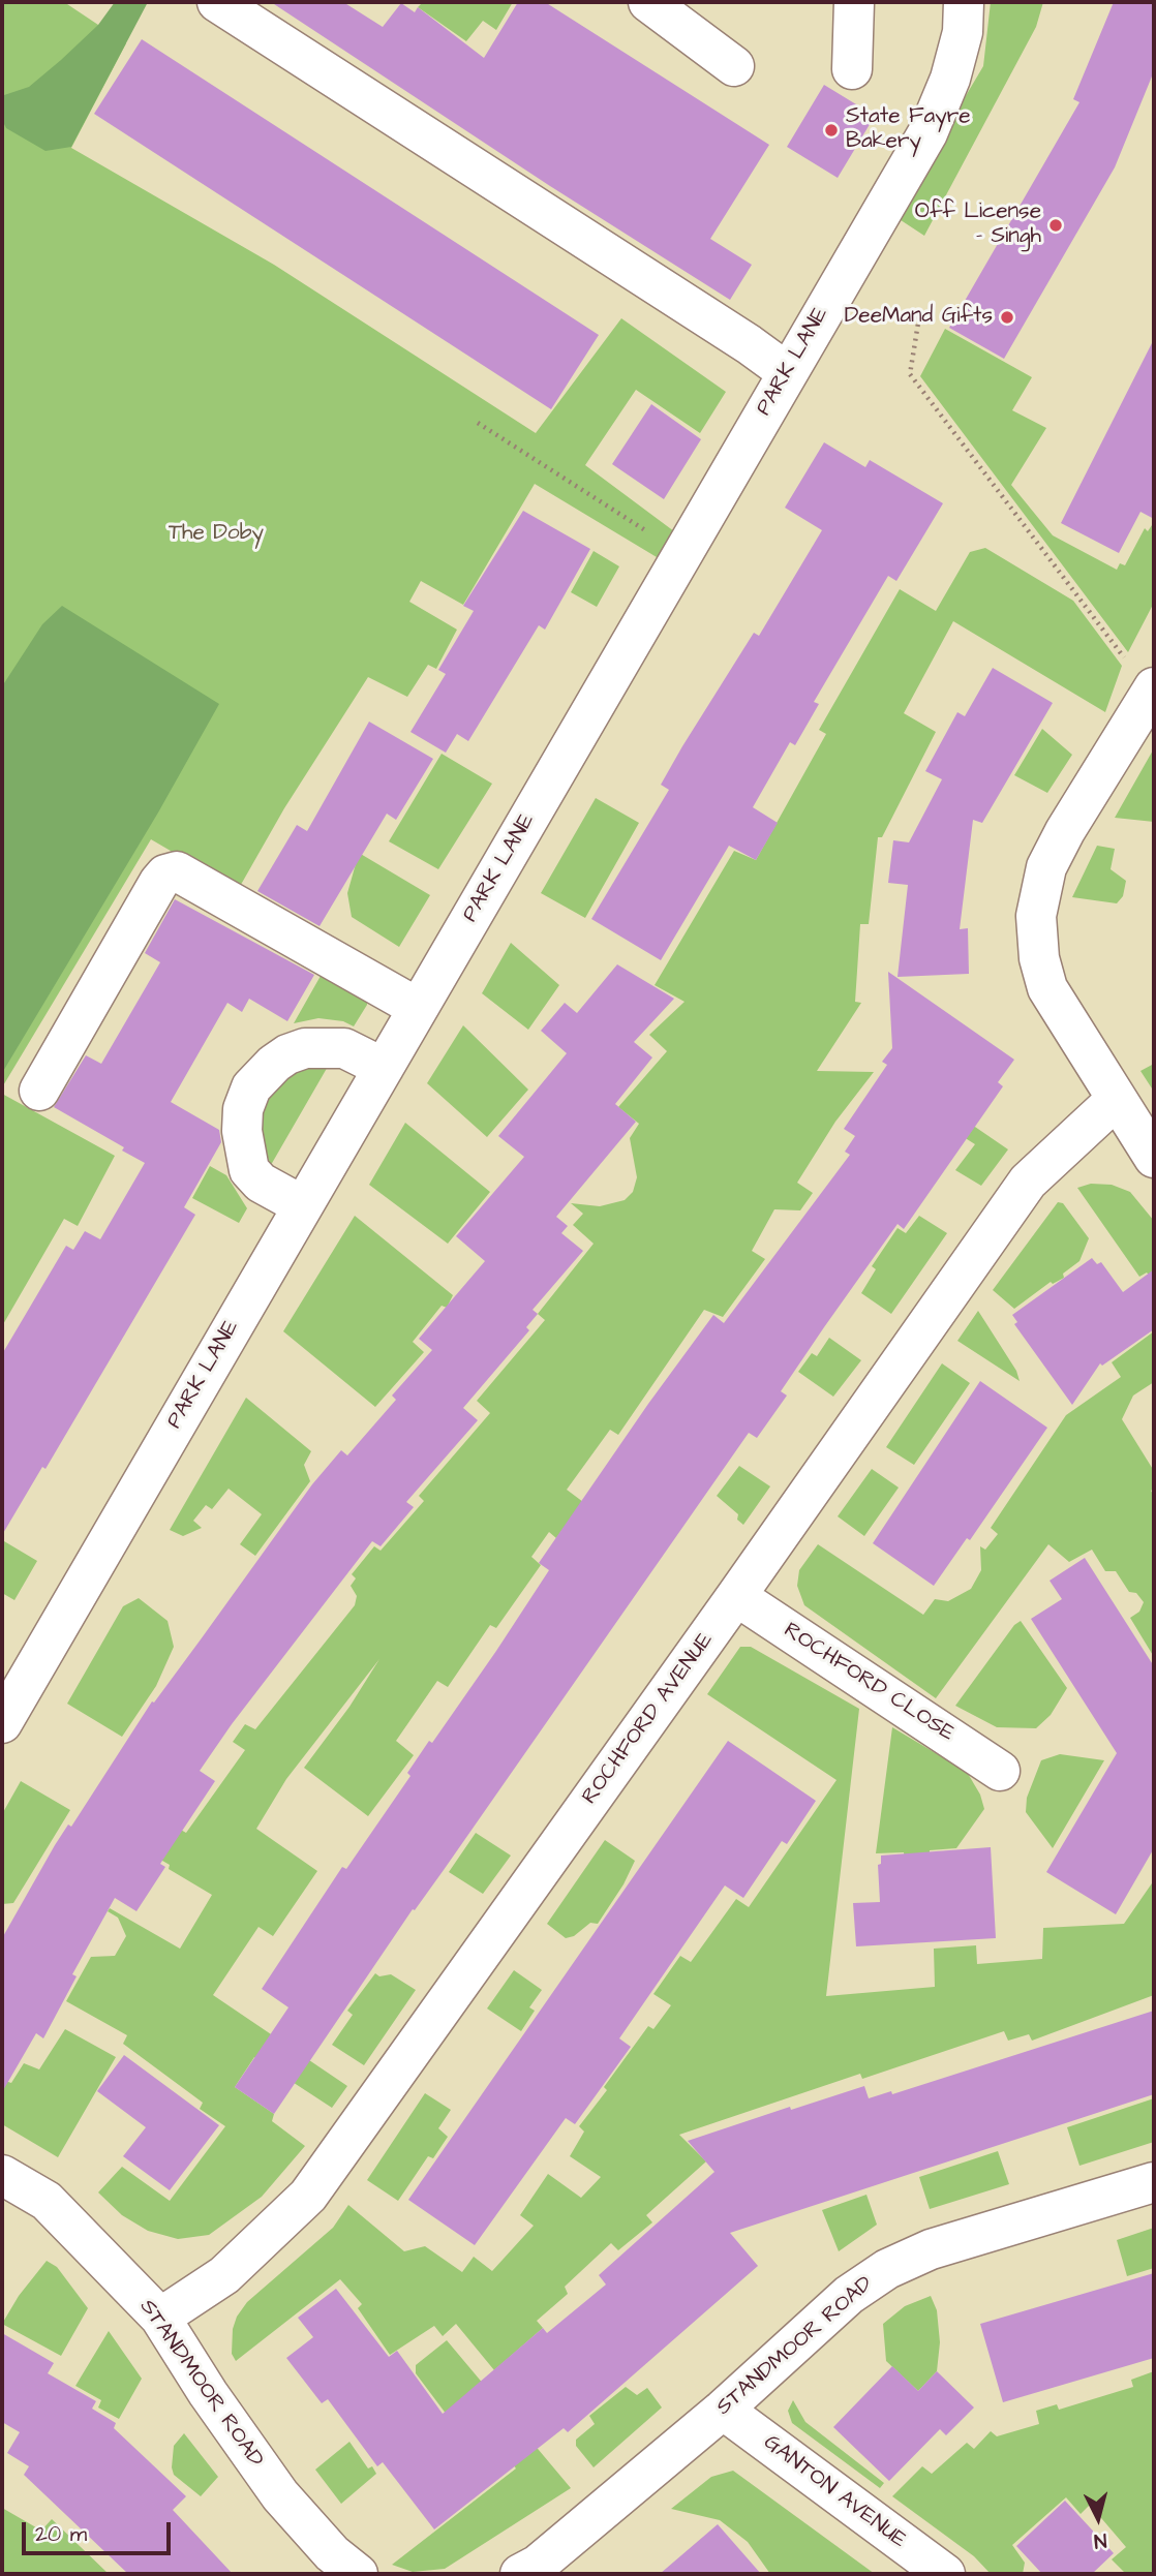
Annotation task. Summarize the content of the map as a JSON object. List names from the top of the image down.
{
  "streets": {
    "street": [
      "PARK LANE",
      "ROCHFORD CLOSE",
      "ROCHFORD AVENUE",
      "STANDMOOR ROAD",
      "GANTON AVENUE"
    ]
  },
  "crossings": [
    ["ROCHFORD CLOSE", "ROCHFORD AVENUE"],
    ["ROCHFORD AVENUE", "STANDMOOR ROAD"],
    ["STANDMOOR ROAD", "GANTON AVENUE"]
  ],
  "parks": ["The Doby"],
  "places": ["State Fayre Bakery", "Off License - Singh", "DeeMand Gifts"],
  "scale_bar": "20 m",
  "north": "bottom"
}
